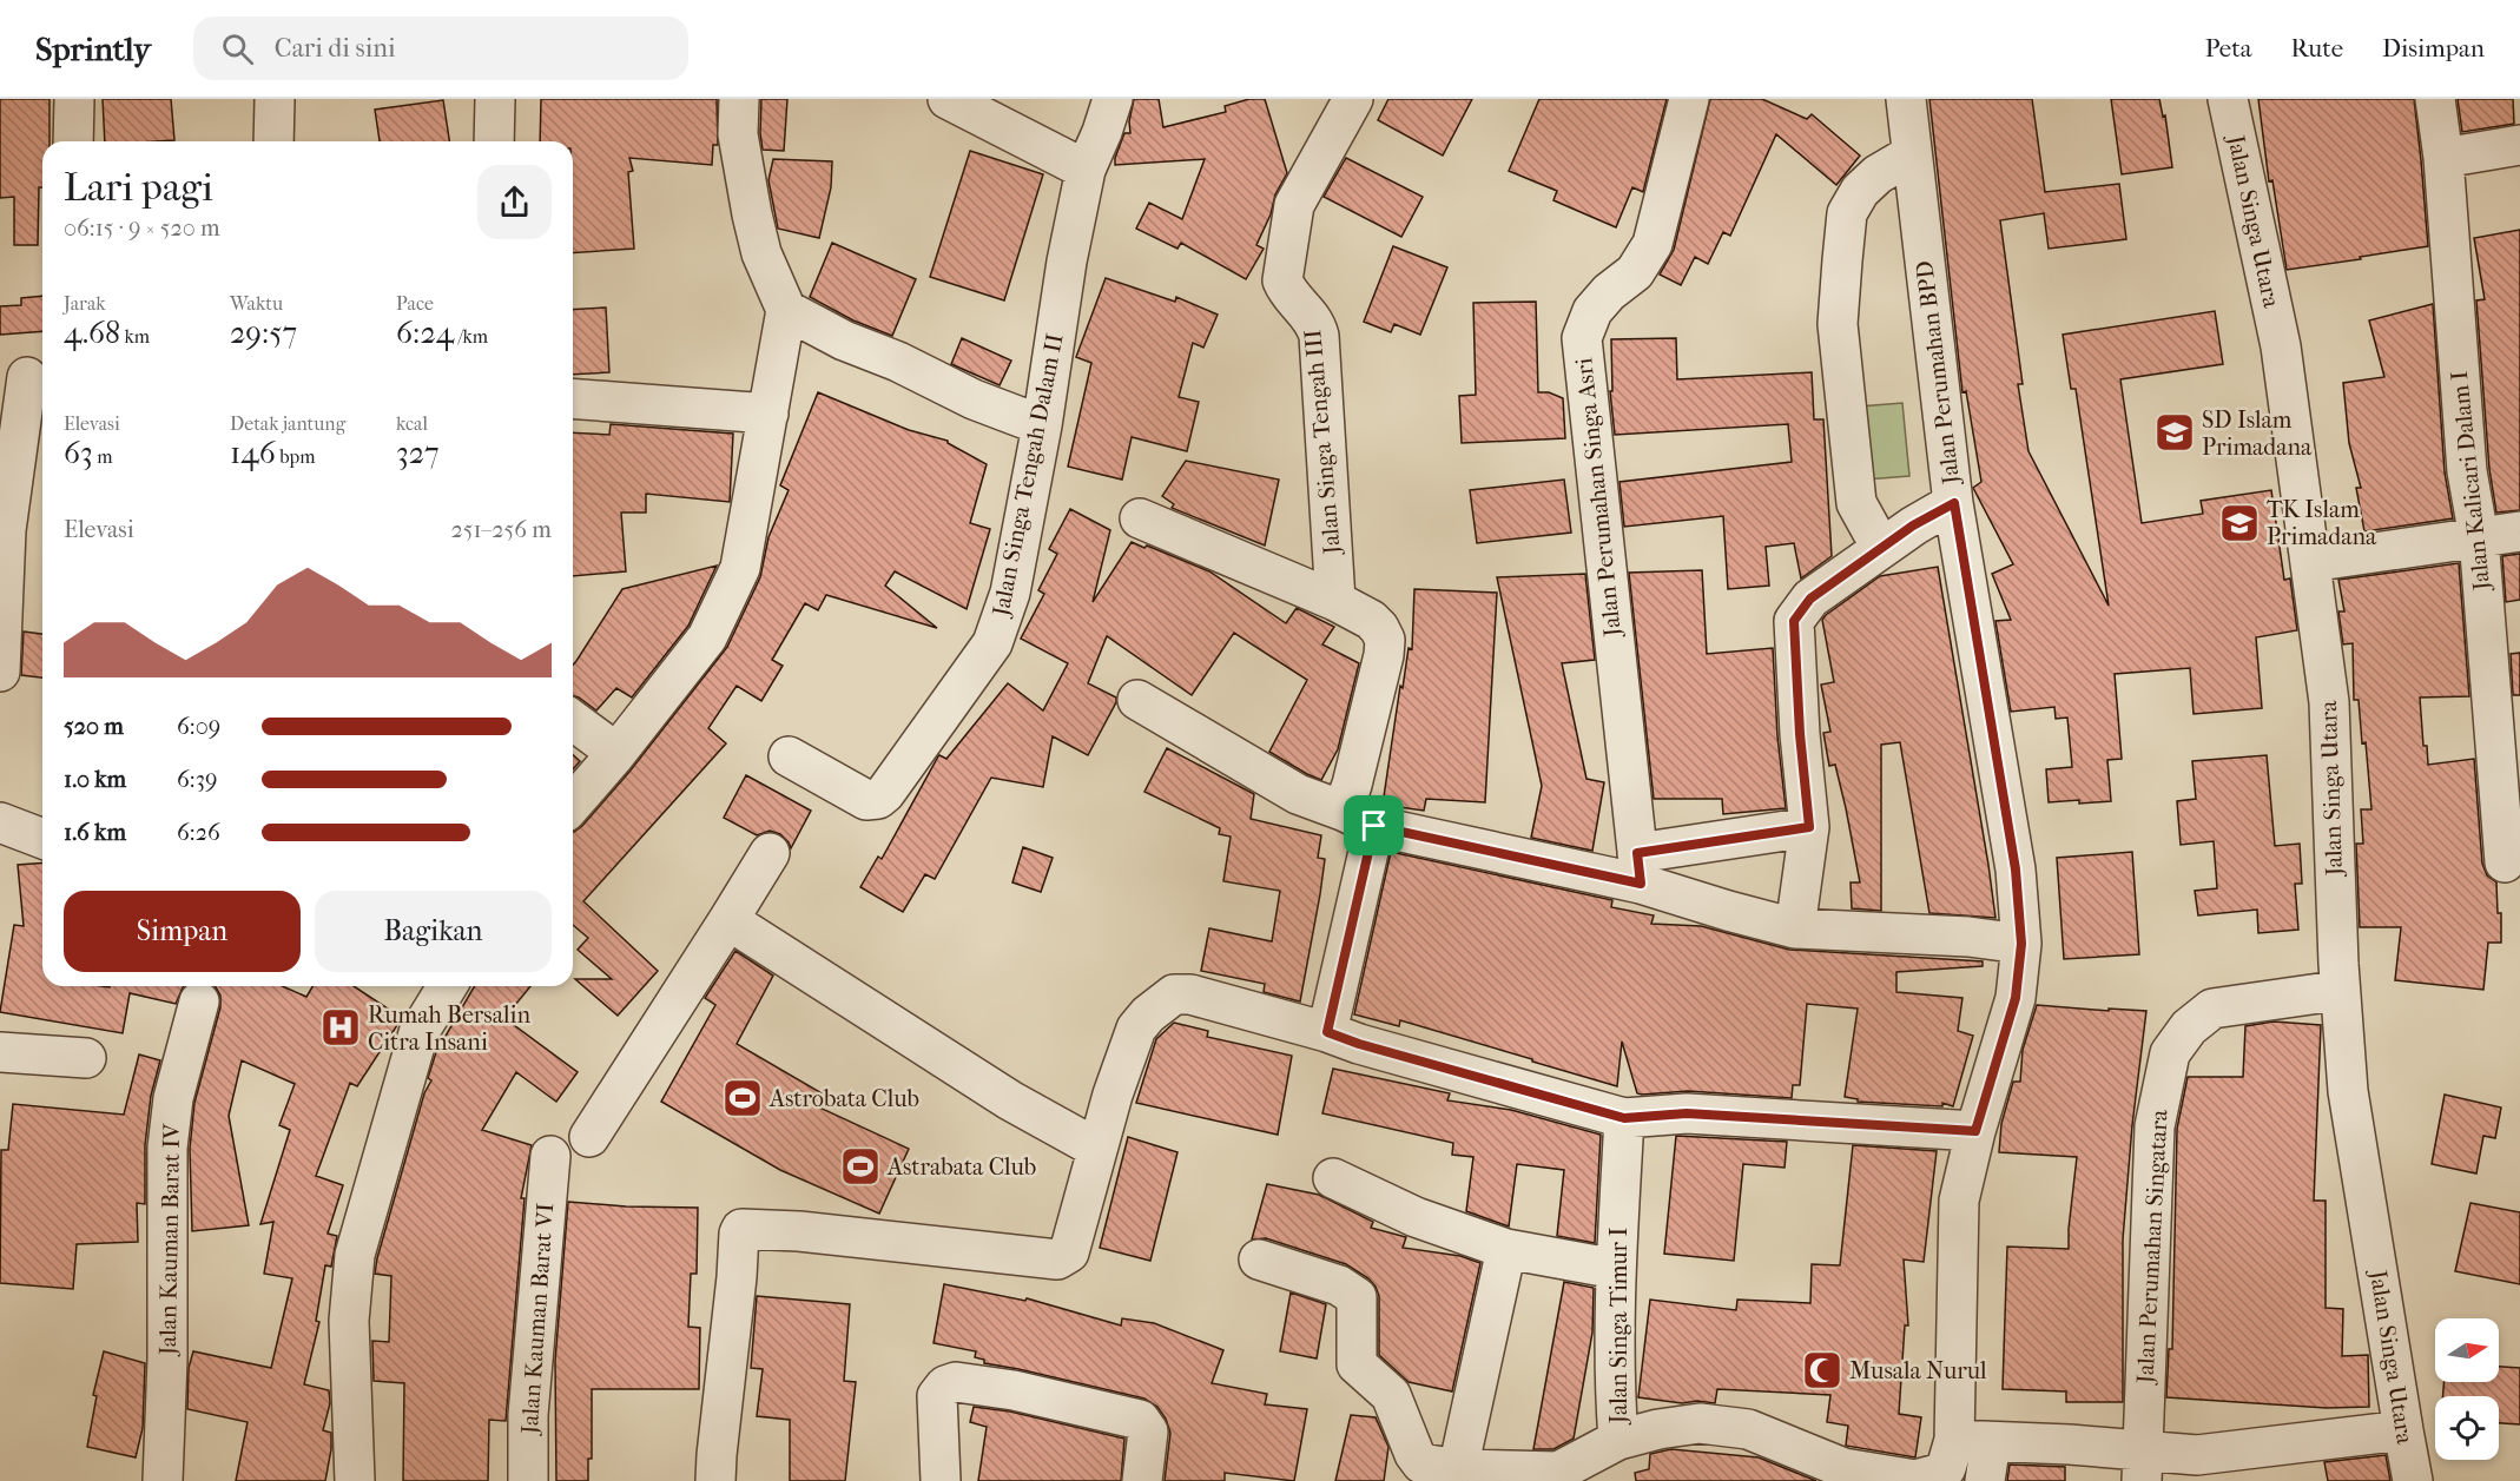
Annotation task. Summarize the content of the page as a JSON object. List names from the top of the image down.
{
  "streets": {
    "street": [
      "Jalan Singa Utara",
      "Jalan Perumahan BPD",
      "Jalan Singa Tengah III",
      "Jalan Singa Tengah Dalam II",
      "Jalan Kalicari Dalam I",
      "Jalan Perumahan Singa Asri",
      "Jalan Kauman Barat IV",
      "Jalan Perumahan Singatara",
      "Jalan Kauman Barat VI",
      "Jalan Singa Timur I"
    ]
  },
  "crossings": [
    ["Jalan Perumahan BPD", "Jalan Singa Timur I"]
  ],
  "places": {
    "school or university": ["SD Islam Primadana", "TK Islam Primadana"],
    "hospital": ["Rumah Bersalin Citra Insani"],
    "sports": ["Astrobata Club", "Astrabata Club"],
    "mosque": ["Musala Nurul"]
  },
  "north": "right",
  "page": {
    "header": "Sprintly",
    "search": "Cari di sini",
    "nav": ["Peta", "Rute", "Disimpan"],
    "heading": ["Lari pagi", "06:15 · 9 × 520 m"],
    "stats": [
      ["Jarak", "4.68 km"],
      ["Waktu", "29:57"],
      ["Pace", "6:24 /km"],
      ["Elevasi", "63 m"],
      ["Detak jantung", "146 bpm"],
      ["kcal", "327"]
    ],
    "chart": ["Elevasi", "251–256 m"],
    "list": [
      {
        "name": "520 m",
        "note": "6:09"
      },
      {
        "name": "1.0 km",
        "note": "6:39"
      },
      {
        "name": "1.6 km",
        "note": "6:26"
      }
    ],
    "buttons": ["Simpan", "Bagikan"]
  }
}
